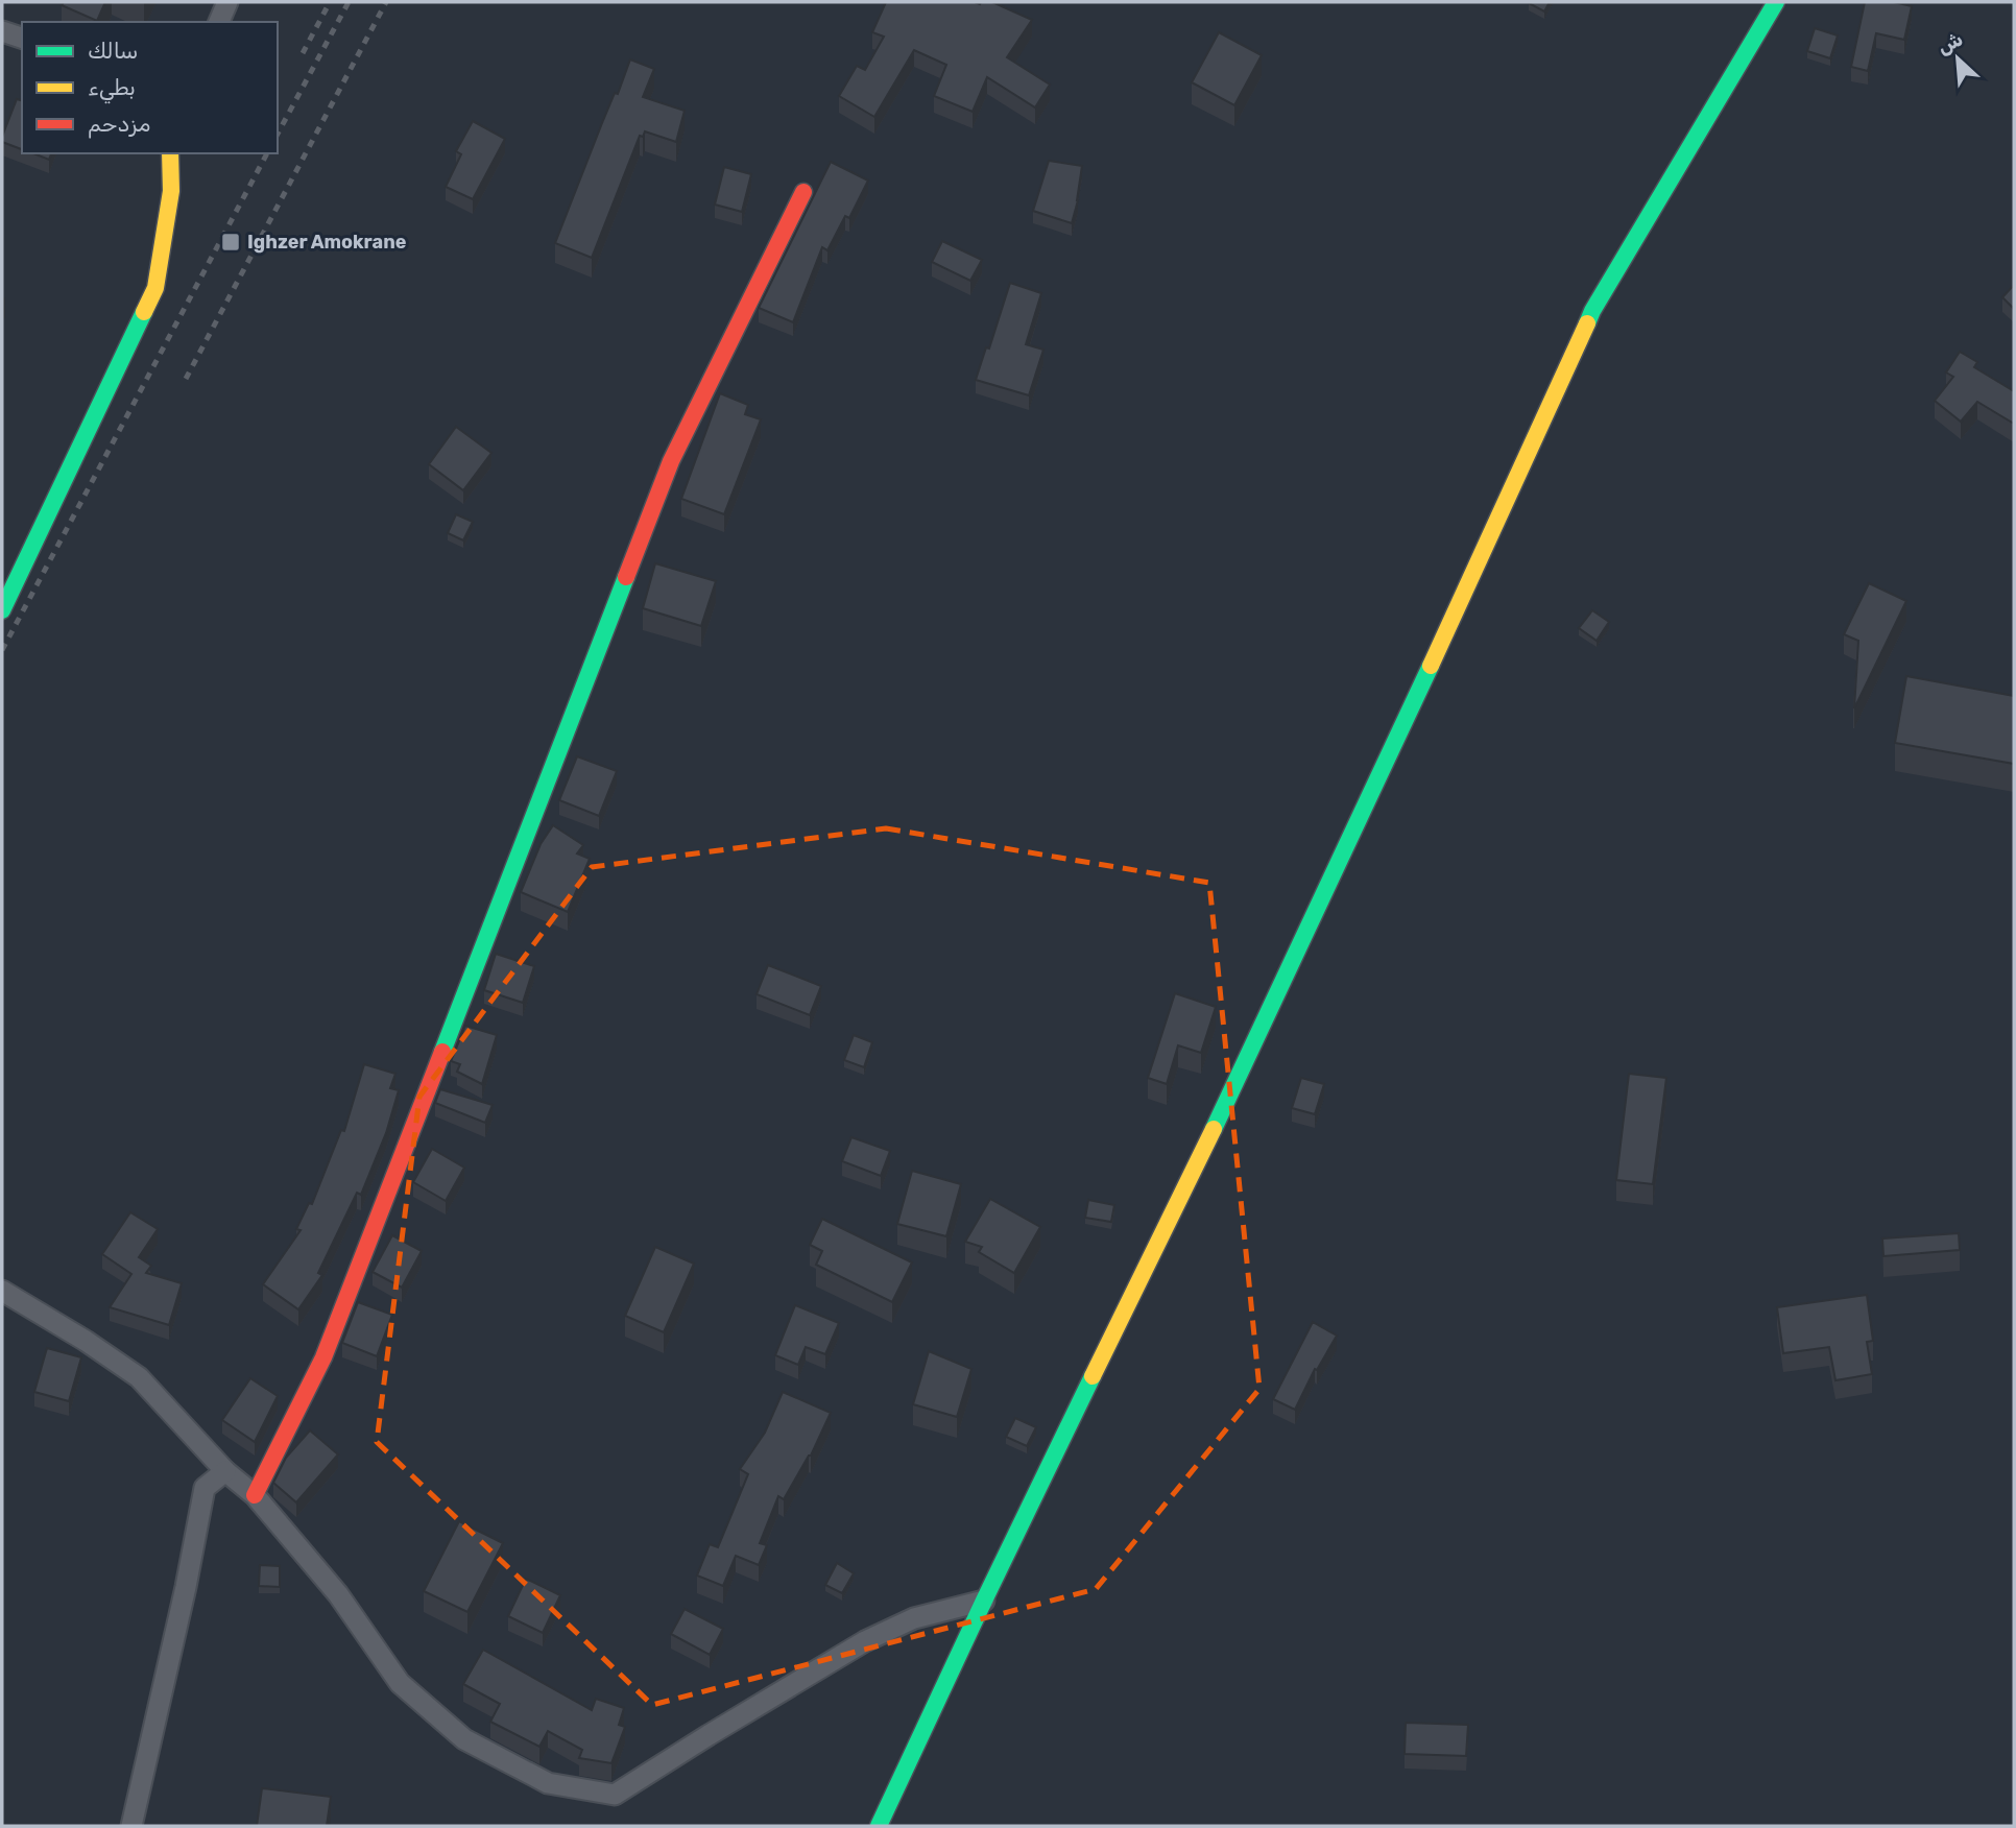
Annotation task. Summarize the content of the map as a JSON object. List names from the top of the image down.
{
  "places": {
    "transit": ["Ighzer Amokrane"]
  },
  "legend": ["سالك", "بطيء", "مزدحم"],
  "north": "top left"
}
